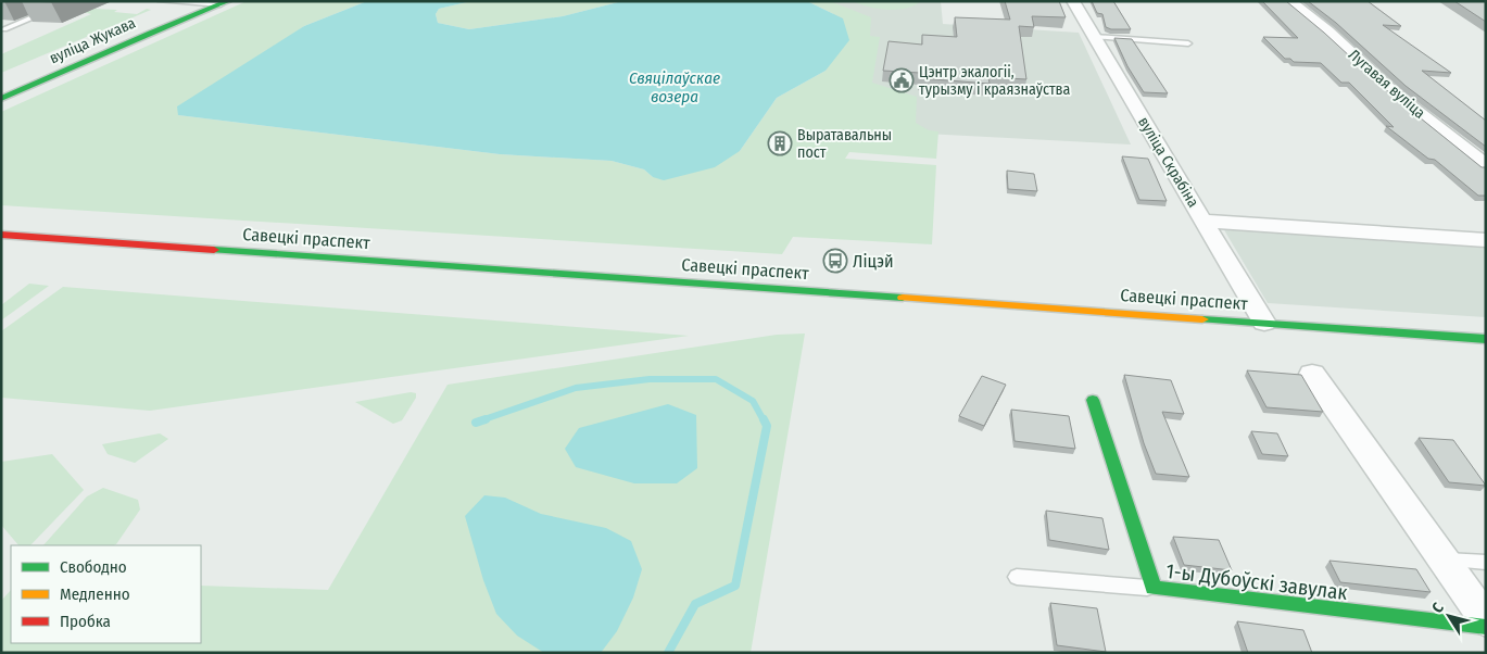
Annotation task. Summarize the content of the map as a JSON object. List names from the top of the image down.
{
  "streets": {
    "main road": ["вуліца Жукава", "Савецкі праспект", "1-ы Дубоўскі завулак"],
    "street": ["Лугавая вуліца", "вуліца Скрабіна"]
  },
  "crossings": [
    ["вуліца Скрабіна", "Савецкі праспект"]
  ],
  "water": ["Свяцілаўскае возера"],
  "places": {
    "public building": ["Цэнтр экалогіі, турызму і краязнаўства"],
    "building": ["Выратавальны пост"],
    "bus stop": ["Ліцэй"]
  },
  "legend": ["Свободно", "Медленно", "Пробка"],
  "north": "top left"
}
